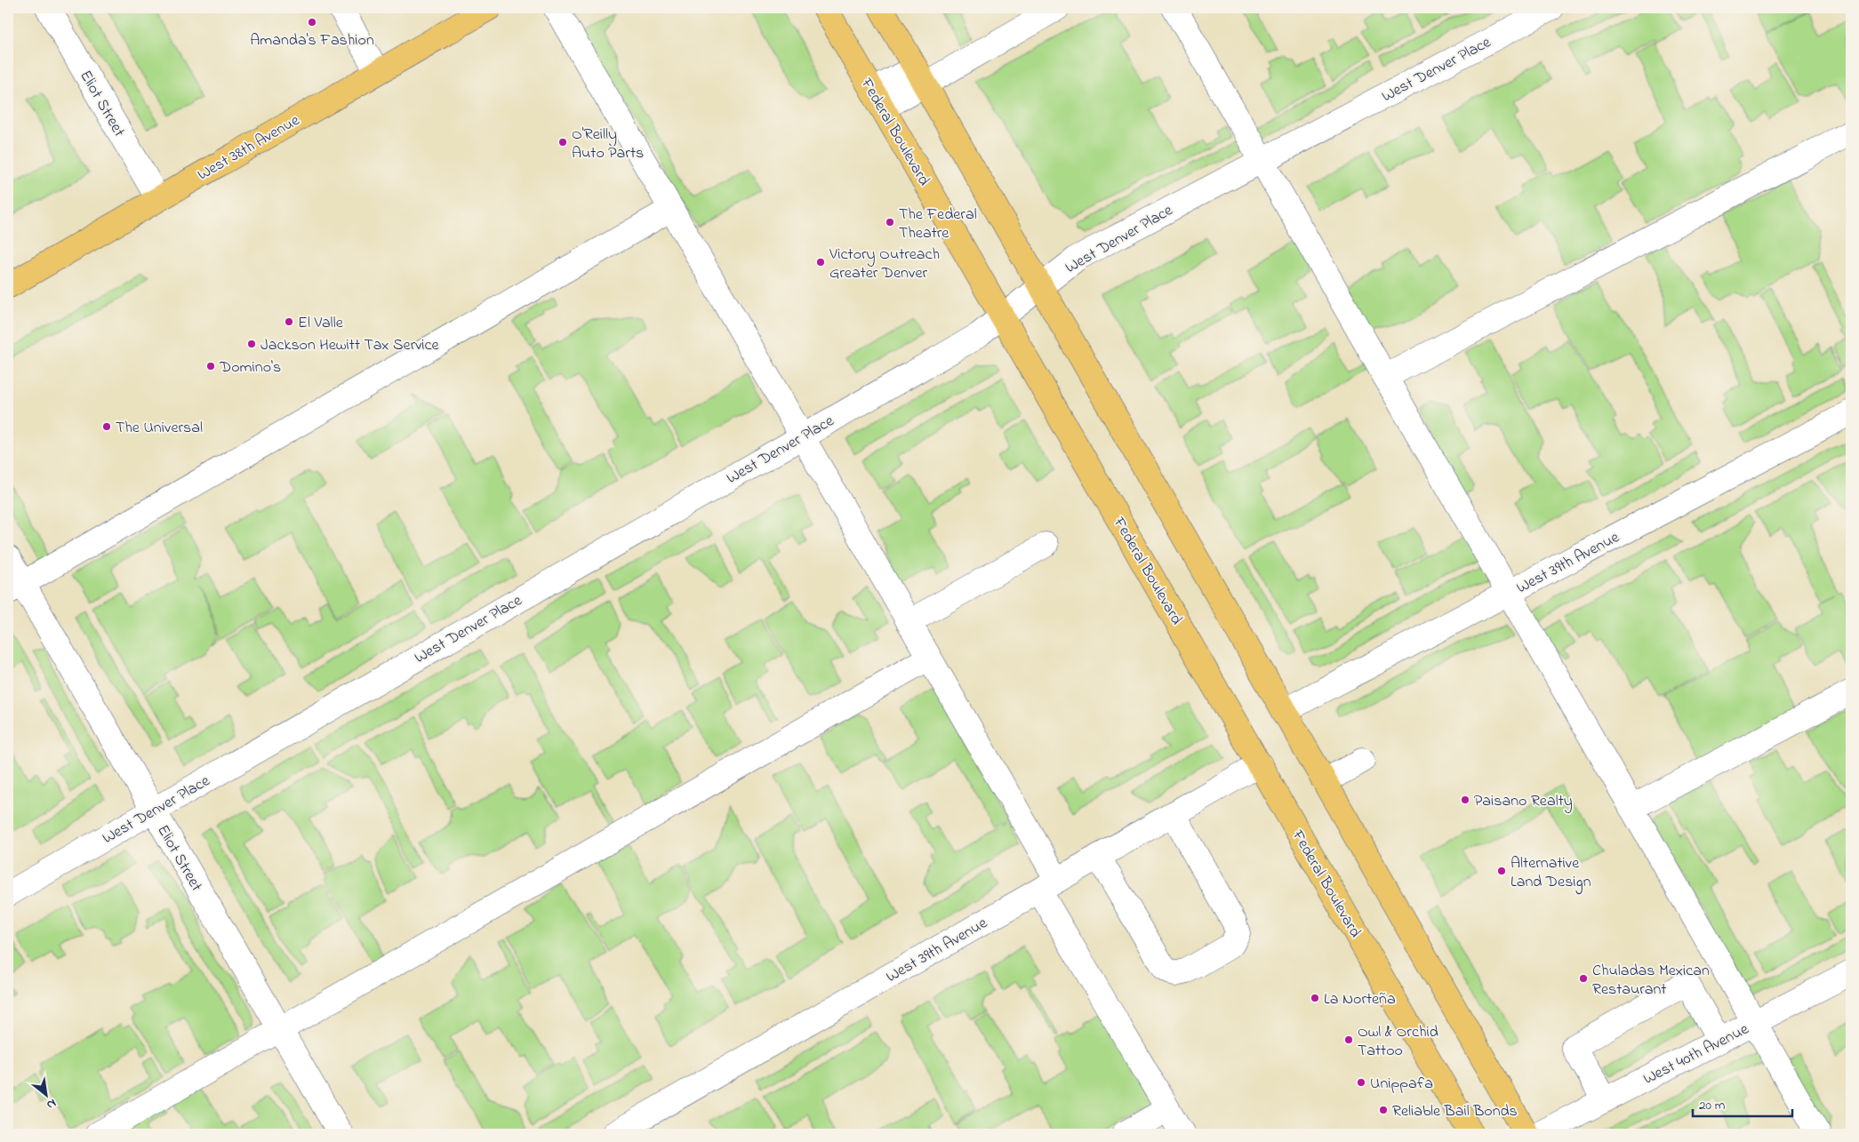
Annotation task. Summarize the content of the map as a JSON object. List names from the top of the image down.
{
  "streets": {
    "main road": ["Federal Boulevard", "West 38th Avenue"],
    "street": [
      "West Denver Place",
      "Eliot Street",
      "West 39th Avenue",
      "West 40th Avenue"
    ]
  },
  "crossings": [
    ["West Denver Place", "Eliot Street"],
    ["West Denver Place", "Federal Boulevard"],
    ["Eliot Street", "West 38th Avenue"],
    ["Federal Boulevard", "West 39th Avenue"]
  ],
  "places": [
    "Amanda's Fashion",
    "O'Reilly Auto Parts",
    "The Federal Theatre",
    "Victory Outreach Greater Denver",
    "El Valle",
    "Jackson Hewitt Tax Service",
    "Domino's",
    "The Universal",
    "Paisano Realty",
    "Alternative Land Design",
    "Chuladas Mexican Restaurant",
    "La Norteña",
    "Owl & Orchid Tattoo",
    "Unippafa",
    "Reliable Bail Bonds"
  ],
  "scale_bar": "20 m",
  "north": "bottom right"
}
